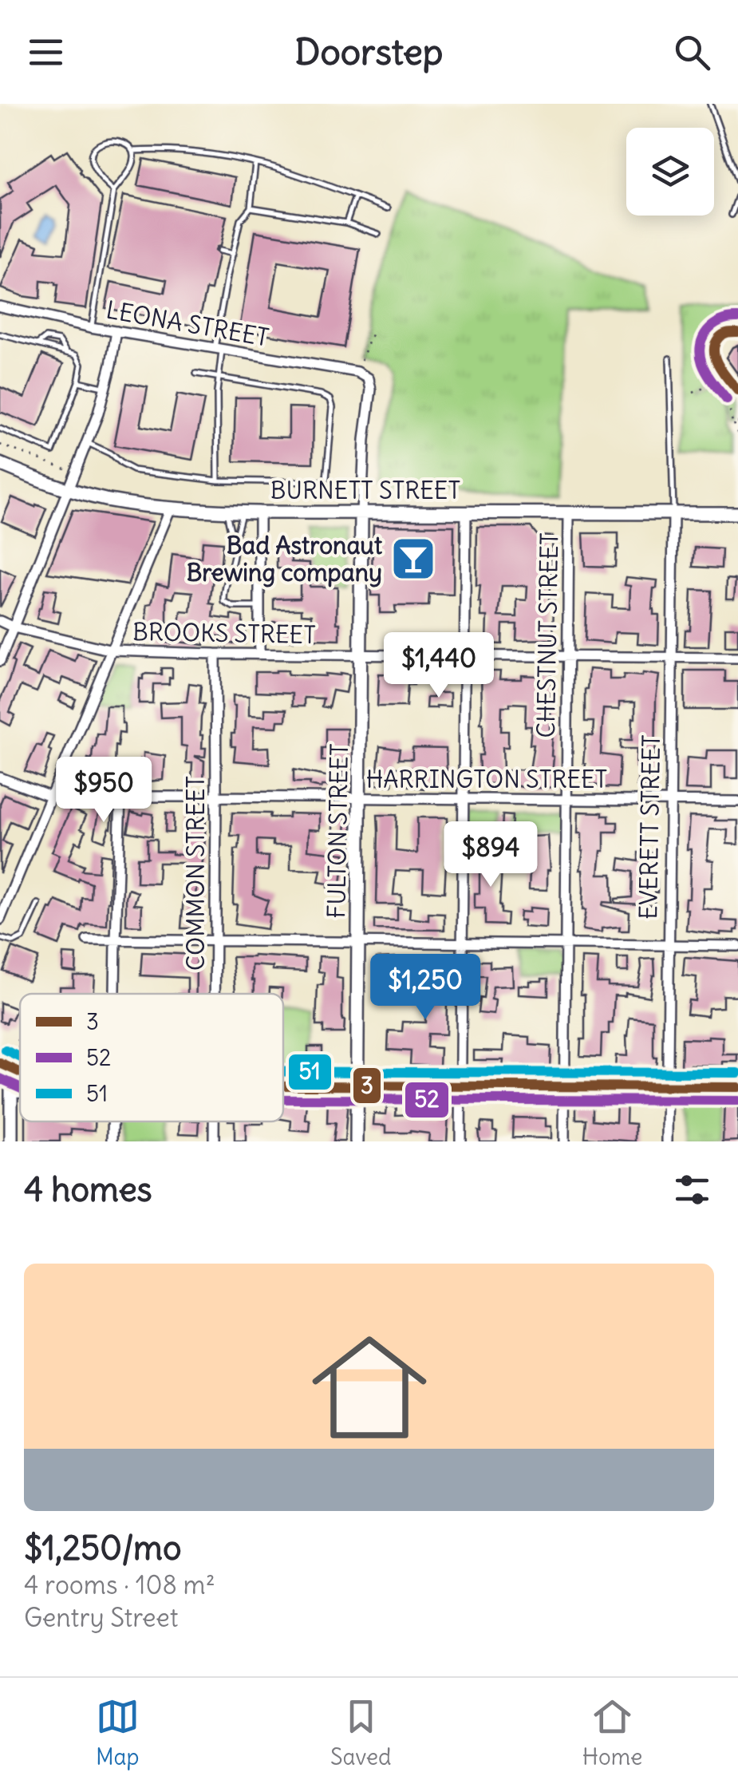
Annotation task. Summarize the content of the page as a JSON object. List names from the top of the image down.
{
  "streets": {
    "street": [
      "LEONA STREET",
      "BURNETT STREET",
      "BROOKS STREET",
      "CHESTNUT STREET",
      "HARRINGTON STREET",
      "EVERETT STREET",
      "FULTON STREET",
      "COMMON STREET"
    ]
  },
  "crossings": [
    ["LEONA STREET", "FULTON STREET"],
    ["BURNETT STREET", "CHESTNUT STREET"],
    ["BURNETT STREET", "EVERETT STREET"],
    ["BURNETT STREET", "FULTON STREET"],
    ["BROOKS STREET", "CHESTNUT STREET"],
    ["BROOKS STREET", "EVERETT STREET"],
    ["BROOKS STREET", "FULTON STREET"],
    ["BROOKS STREET", "COMMON STREET"],
    ["CHESTNUT STREET", "HARRINGTON STREET"],
    ["HARRINGTON STREET", "EVERETT STREET"],
    ["HARRINGTON STREET", "FULTON STREET"],
    ["HARRINGTON STREET", "COMMON STREET"]
  ],
  "places": {
    "bar": ["Bad Astronaut Brewing company"]
  },
  "lines": ["transit line 52", "transit line 3", "transit line 51"],
  "legend": ["3", "52", "51"],
  "page": {
    "header": "Doorstep",
    "price": [
      "$1,440",
      "$950",
      "$894",
      "$1,250"
    ],
    "heading": "4 homes",
    "list": [
      {
        "name": "$1,250/mo",
        "note": "4 rooms · 108 m² · Gentry Street"
      }
    ],
    "tabs": ["Map", "Saved", "Home"]
  }
}
